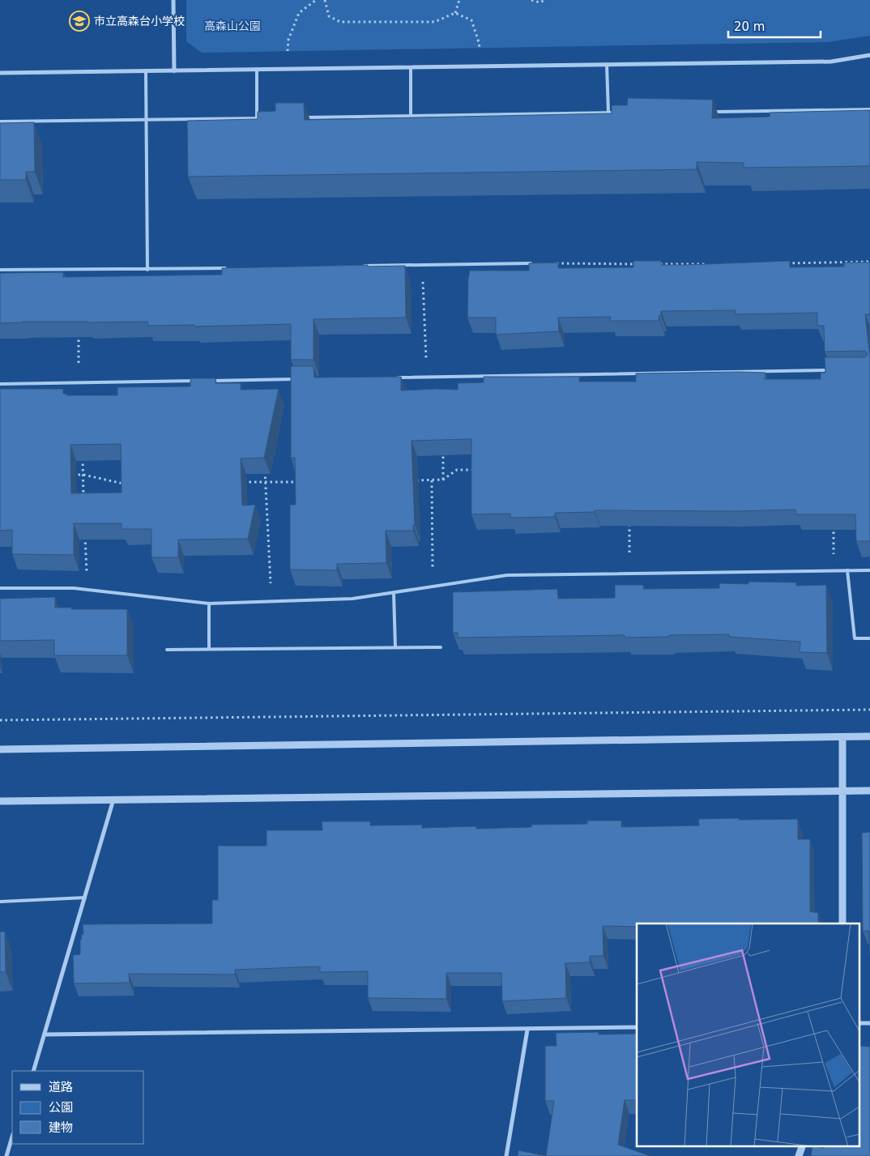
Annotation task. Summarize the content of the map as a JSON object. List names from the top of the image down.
{
  "parks": ["高森山公園"],
  "places": {
    "school or university": ["市立高森台小学校"]
  },
  "legend": ["道路", "公園", "建物"],
  "scale_bar": "20 m"
}
